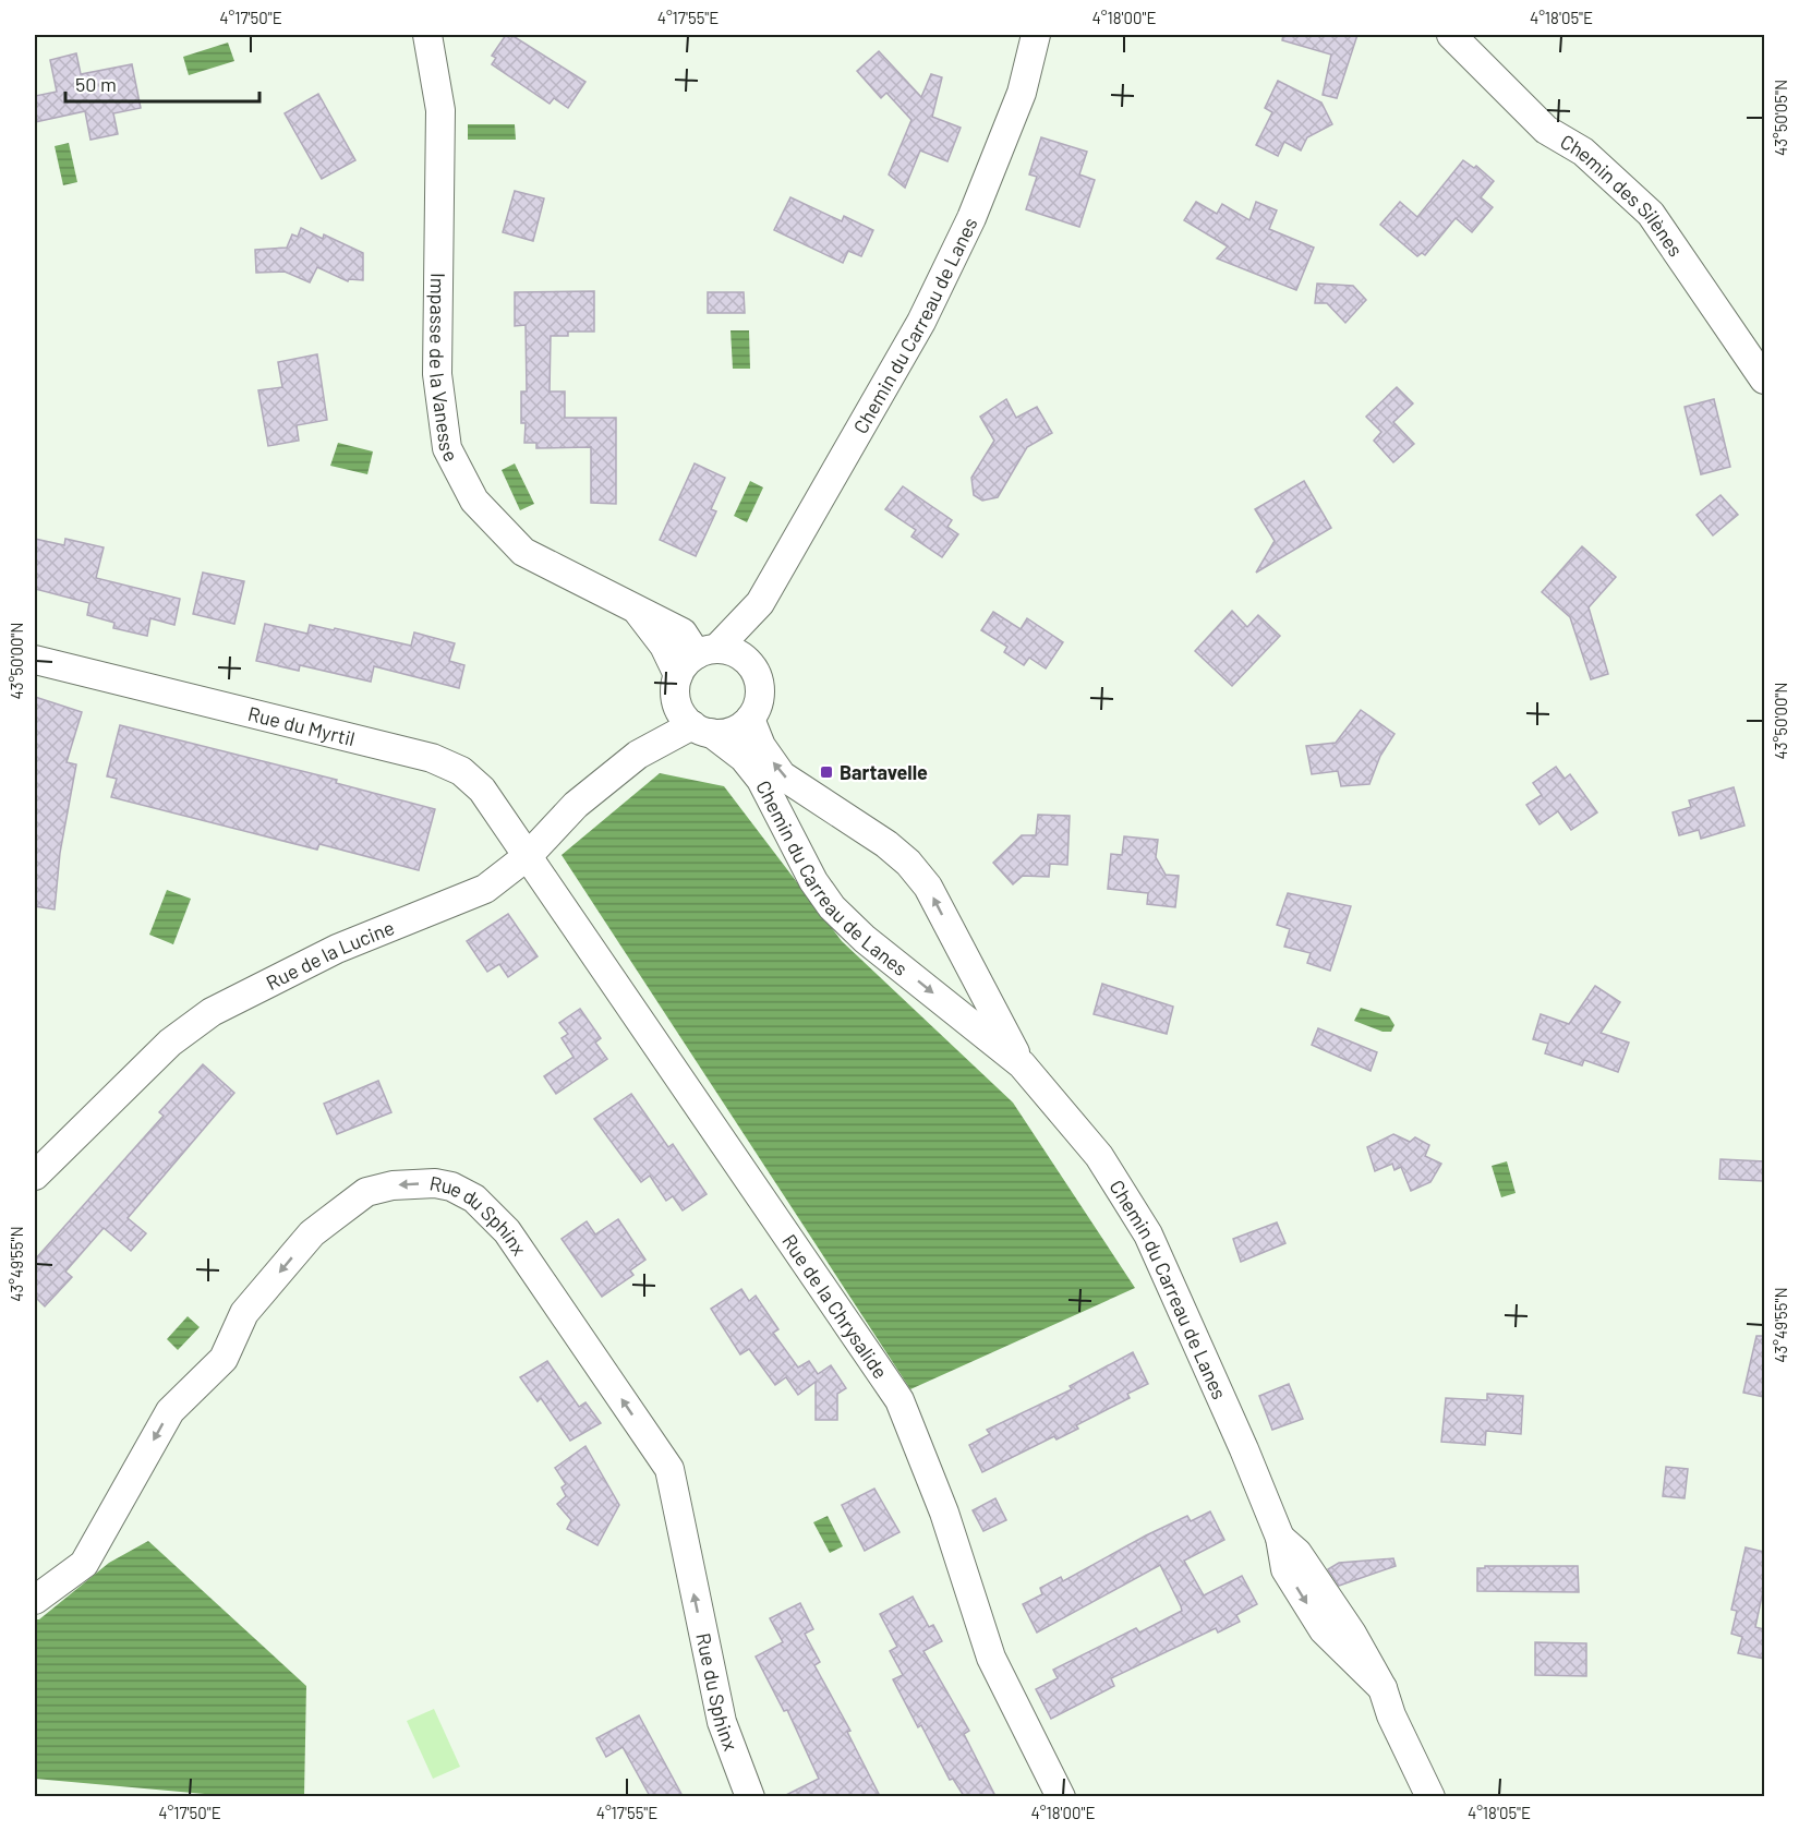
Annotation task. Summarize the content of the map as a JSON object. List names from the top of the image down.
{
  "streets": {
    "street": [
      "Chemin des Silènes",
      "Chemin du Carreau de Lanes",
      "Impasse de la Vanesse",
      "Rue du Myrtil",
      "Rue de la Lucine",
      "Rue du Sphinx",
      "Rue de la Chrysalide"
    ]
  },
  "crossings": [
    ["Chemin du Carreau de Lanes", "Impasse de la Vanesse"],
    ["Chemin du Carreau de Lanes", "Rue de la Lucine"],
    ["Impasse de la Vanesse", "Rue de la Lucine"],
    ["Rue du Myrtil", "Rue de la Lucine"],
    ["Rue du Myrtil", "Rue de la Chrysalide"],
    ["Rue de la Lucine", "Rue de la Chrysalide"]
  ],
  "places": {
    "transit": ["Bartavelle"]
  },
  "scale_bar": "50 m",
  "coordinates": [
    "4°17'50\"E",
    "4°17'55\"E",
    "4°18'00\"E",
    "4°18'05\"E",
    "43°50'05\"N",
    "43°50'00\"N",
    "43°49'55\"N"
  ]
}
